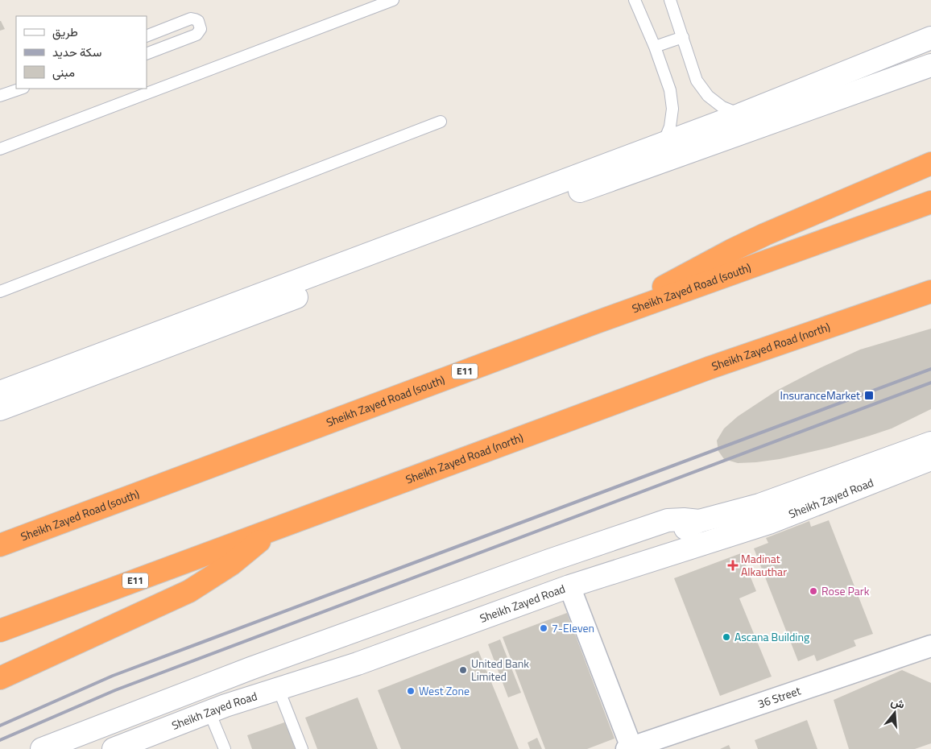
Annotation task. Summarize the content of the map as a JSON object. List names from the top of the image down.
{
  "streets": {
    "highway": ["Sheikh Zayed Road (south)", "Sheikh Zayed Road (north)", "E11"],
    "street": ["Sheikh Zayed Road", "36 Street"]
  },
  "places": {
    "transit": ["InsuranceMarket"],
    "health": ["Madinat Alkauthar"],
    "other": [
      "Rose Park",
      "7-Eleven",
      "Ascana Building",
      "United Bank Limited",
      "West Zone"
    ]
  },
  "legend": ["طريق", "سكة حديد", "مبنى"],
  "north": "top"
}
